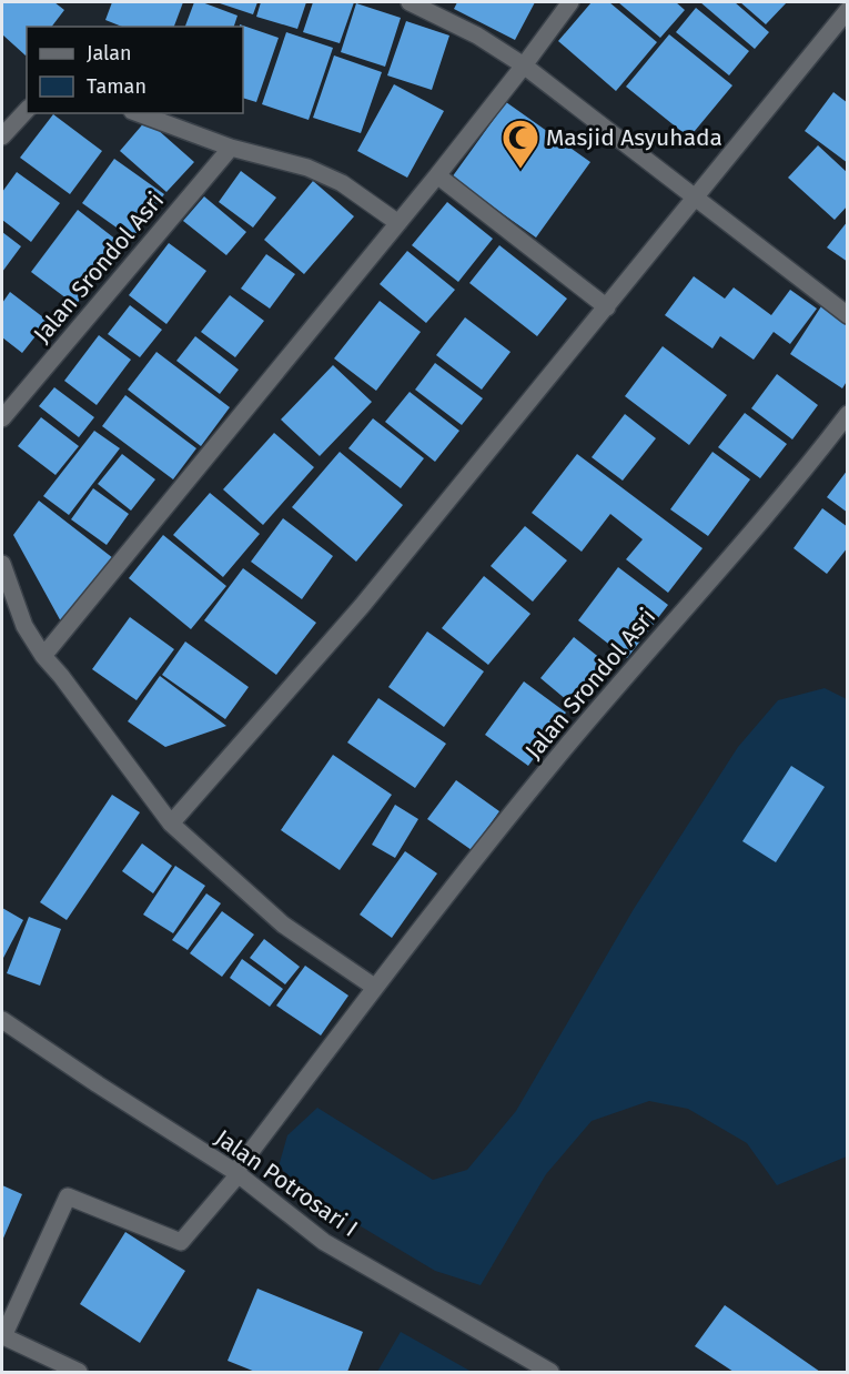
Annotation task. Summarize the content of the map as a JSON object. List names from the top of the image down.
{
  "streets": {
    "street": ["Jalan Srondol Asri", "Jalan Potrosari I"]
  },
  "crossings": [
    ["Jalan Srondol Asri", "Jalan Potrosari I"]
  ],
  "places": {
    "mosque": ["Masjid Asyuhada"]
  },
  "legend": ["Jalan", "Taman"]
}
